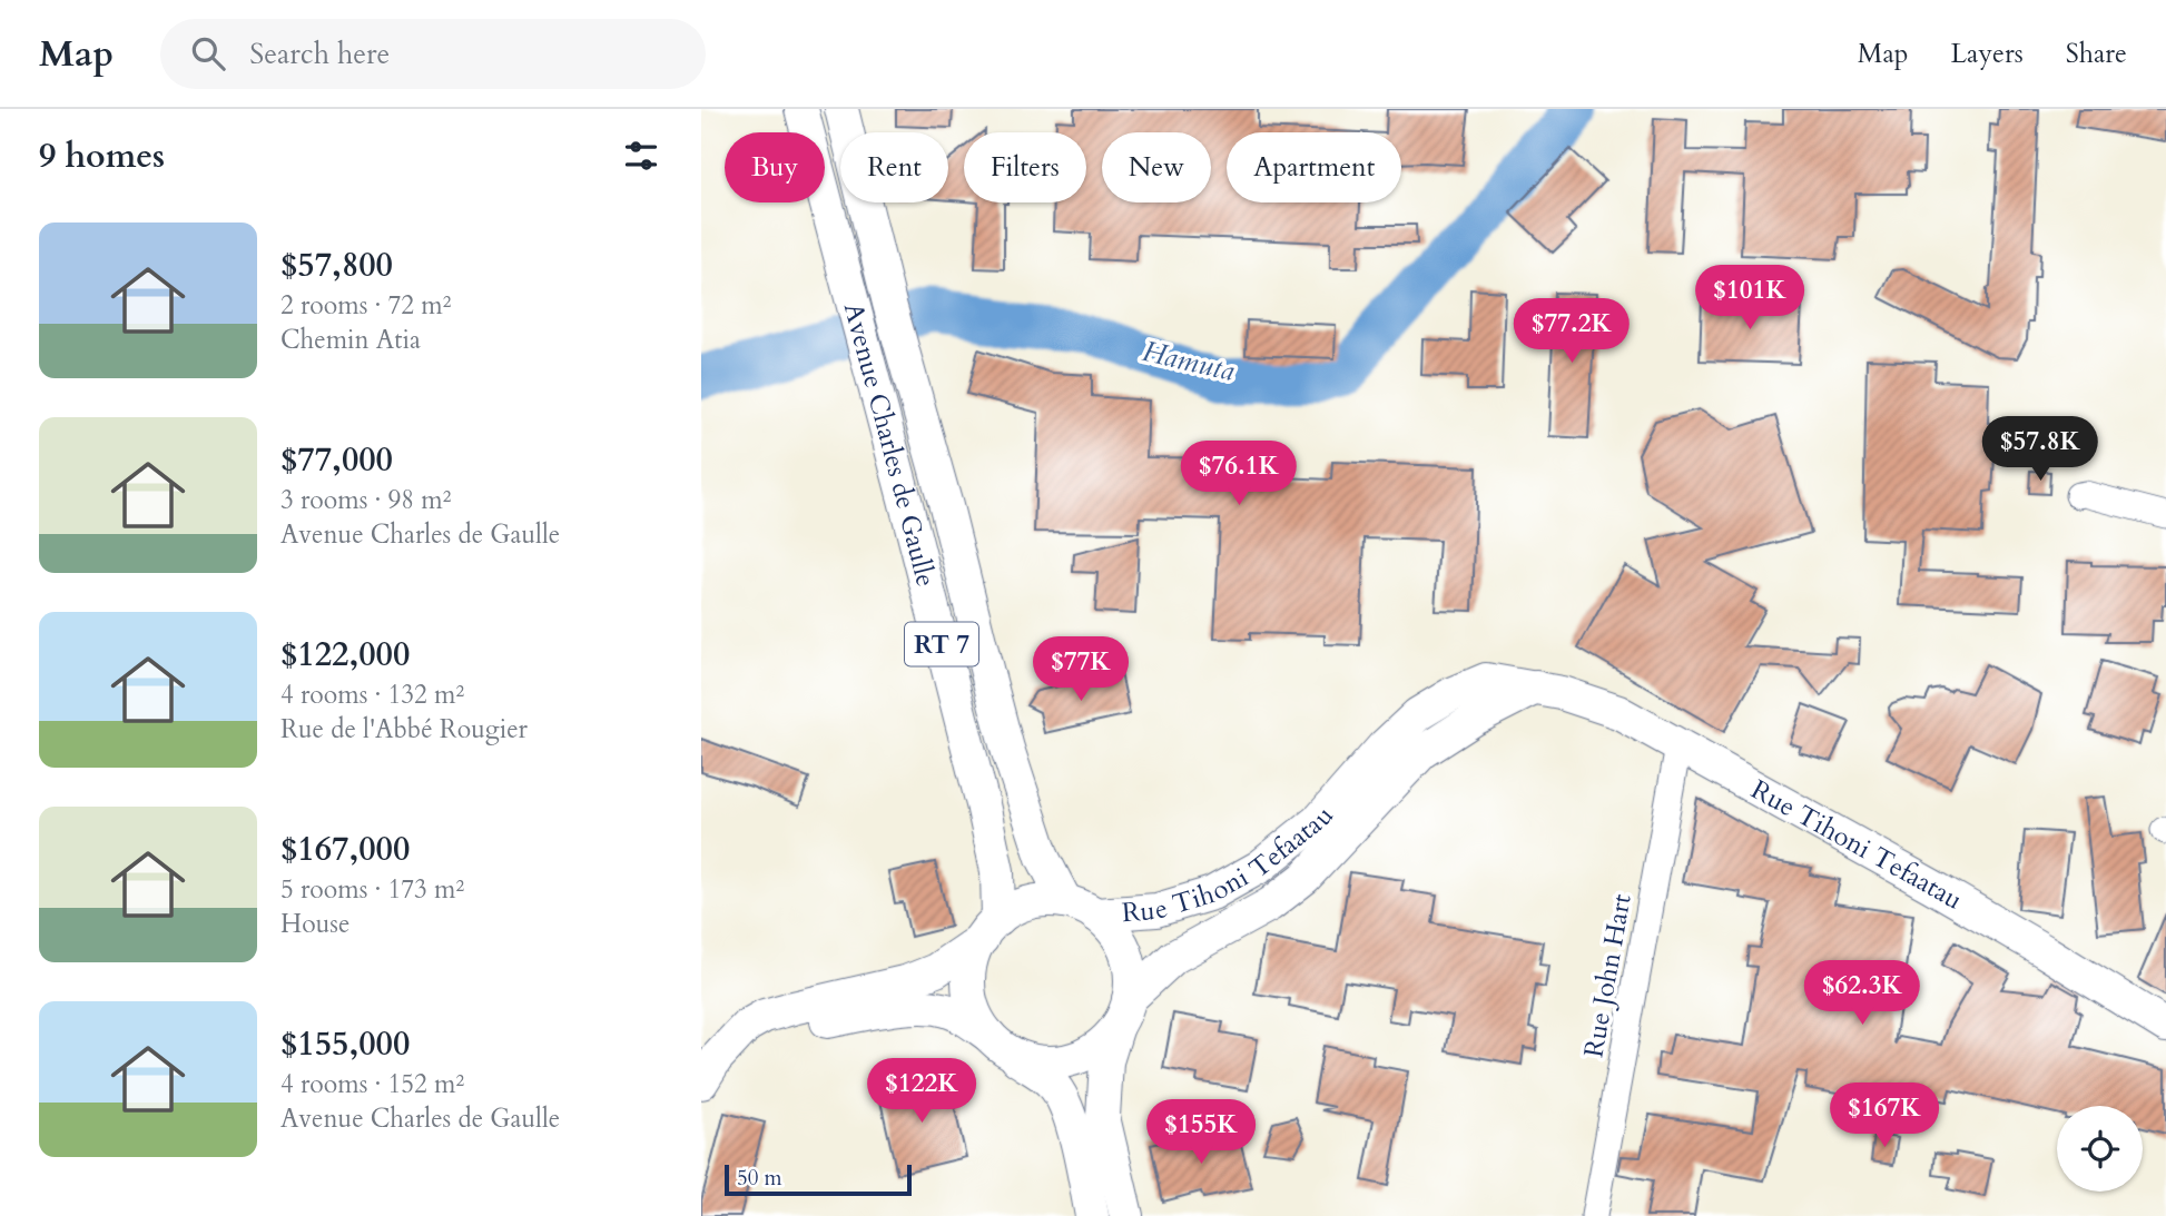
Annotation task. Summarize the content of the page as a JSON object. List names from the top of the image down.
{
  "streets": {
    "main road": ["Avenue Charles de Gaulle", "RT 7", "Rue Tihoni Tefaatau"],
    "street": ["Rue John Hart"]
  },
  "crossings": [
    ["Avenue Charles de Gaulle", "RT 7"],
    ["Avenue Charles de Gaulle", "Rue Tihoni Tefaatau"],
    ["RT 7", "Rue Tihoni Tefaatau"],
    ["Rue Tihoni Tefaatau", "Rue John Hart"]
  ],
  "water": ["Hamuta"],
  "scale_bar": "50 m",
  "page": {
    "header": "Map",
    "search": "Search here",
    "nav": ["Map", "Layers", "Share"],
    "heading": "9 homes",
    "chip": [
      "Buy",
      "Rent",
      "Filters",
      "New",
      "Apartment"
    ],
    "list": [
      {
        "name": "$57,800",
        "note": "2 rooms · 72 m² · Chemin Atia"
      },
      {
        "name": "$77,000",
        "note": "3 rooms · 98 m² · Avenue Charles de Gaulle"
      },
      {
        "name": "$122,000",
        "note": "4 rooms · 132 m² · Rue de l'Abbé Rougier"
      },
      {
        "name": "$167,000",
        "note": "5 rooms · 173 m² · House"
      },
      {
        "name": "$155,000",
        "note": "4 rooms · 152 m² · Avenue Charles de Gaulle"
      }
    ],
    "price": [
      "$101K",
      "$77.2K",
      "$57.8K",
      "$76.1K",
      "$77K",
      "$62.3K",
      "$122K",
      "$167K",
      "$155K"
    ],
    "scale": "50 m"
  }
}
